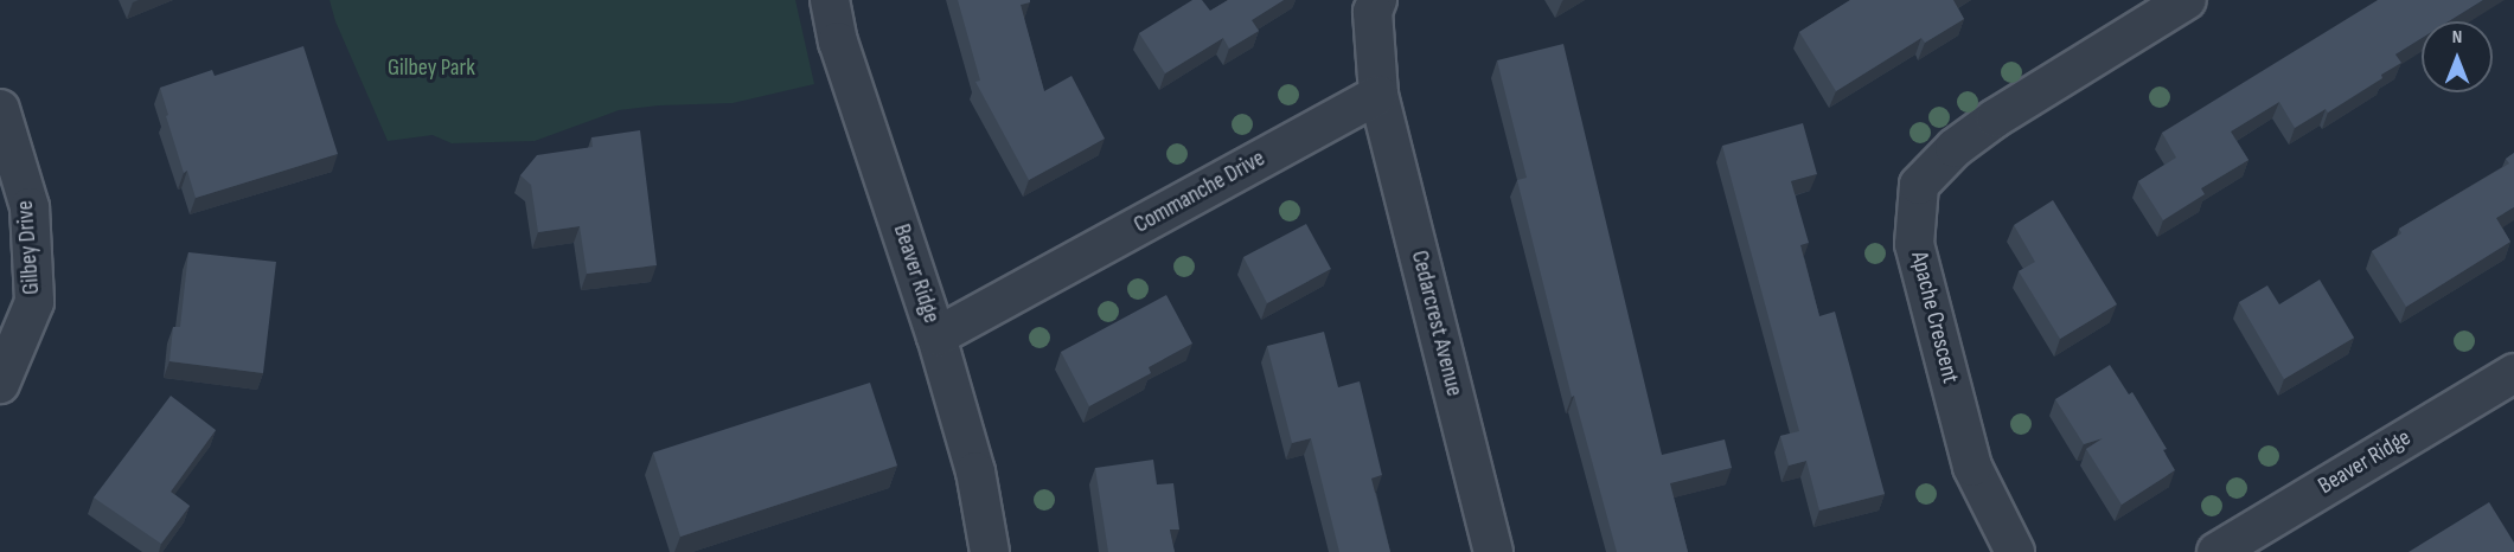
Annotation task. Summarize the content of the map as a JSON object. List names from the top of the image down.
{
  "streets": {
    "street": [
      "Commanche Drive",
      "Gilbey Drive",
      "Beaver Ridge",
      "Apache Crescent",
      "Cedarcrest Avenue"
    ]
  },
  "crossings": [
    ["Commanche Drive", "Beaver Ridge"],
    ["Commanche Drive", "Cedarcrest Avenue"]
  ],
  "parks": ["Gilbey Park"],
  "north": "top"
}
